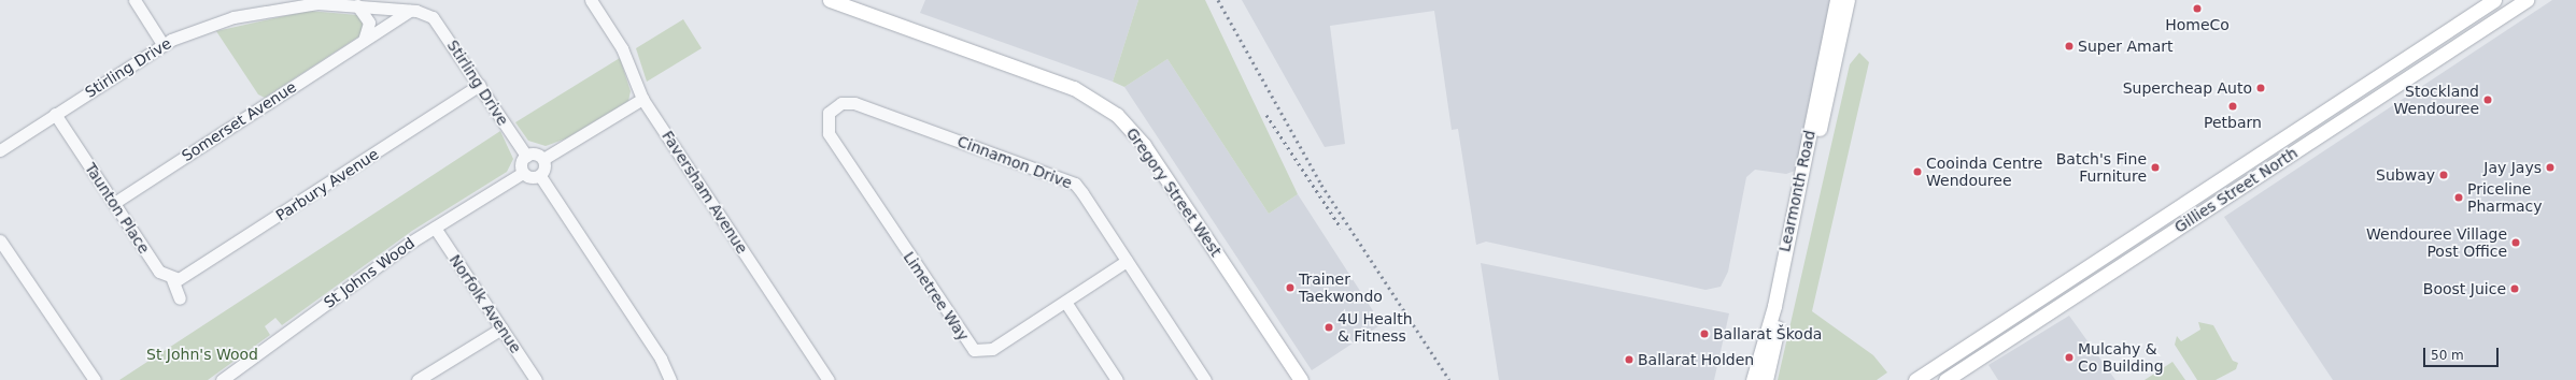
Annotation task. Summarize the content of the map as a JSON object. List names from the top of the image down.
{
  "streets": {
    "main road": ["Gillies Street North", "Learmonth Road", "Gregory Street West"],
    "street": [
      "Stirling Drive",
      "Somerset Avenue",
      "Cinnamon Drive",
      "Parbury Avenue",
      "Faversham Avenue",
      "Taunton Place",
      "St Johns Wood",
      "Limetree Way",
      "Norfolk Avenue"
    ]
  },
  "crossings": [
    ["Stirling Drive", "Somerset Avenue"],
    ["Stirling Drive", "Parbury Avenue"],
    ["Stirling Drive", "Taunton Place"],
    ["Stirling Drive", "St Johns Wood"],
    ["Somerset Avenue", "Taunton Place"],
    ["Cinnamon Drive", "Limetree Way"],
    ["Parbury Avenue", "Taunton Place"],
    ["St Johns Wood", "Norfolk Avenue"]
  ],
  "parks": ["St John's Wood"],
  "places": [
    "HomeCo",
    "Super Amart",
    "Supercheap Auto",
    "Stockland Wendouree",
    "Petbarn",
    "Batch's Fine Furniture",
    "Jay Jays",
    "Cooinda Centre Wendouree",
    "Subway",
    "Priceline Pharmacy",
    "Wendouree Village Post Office",
    "Trainer Taekwondo",
    "Boost Juice",
    "4U Health & Fitness",
    "Ballarat Škoda",
    "Mulcahy & Co Building",
    "Ballarat Holden"
  ],
  "scale_bar": "50 m"
}
